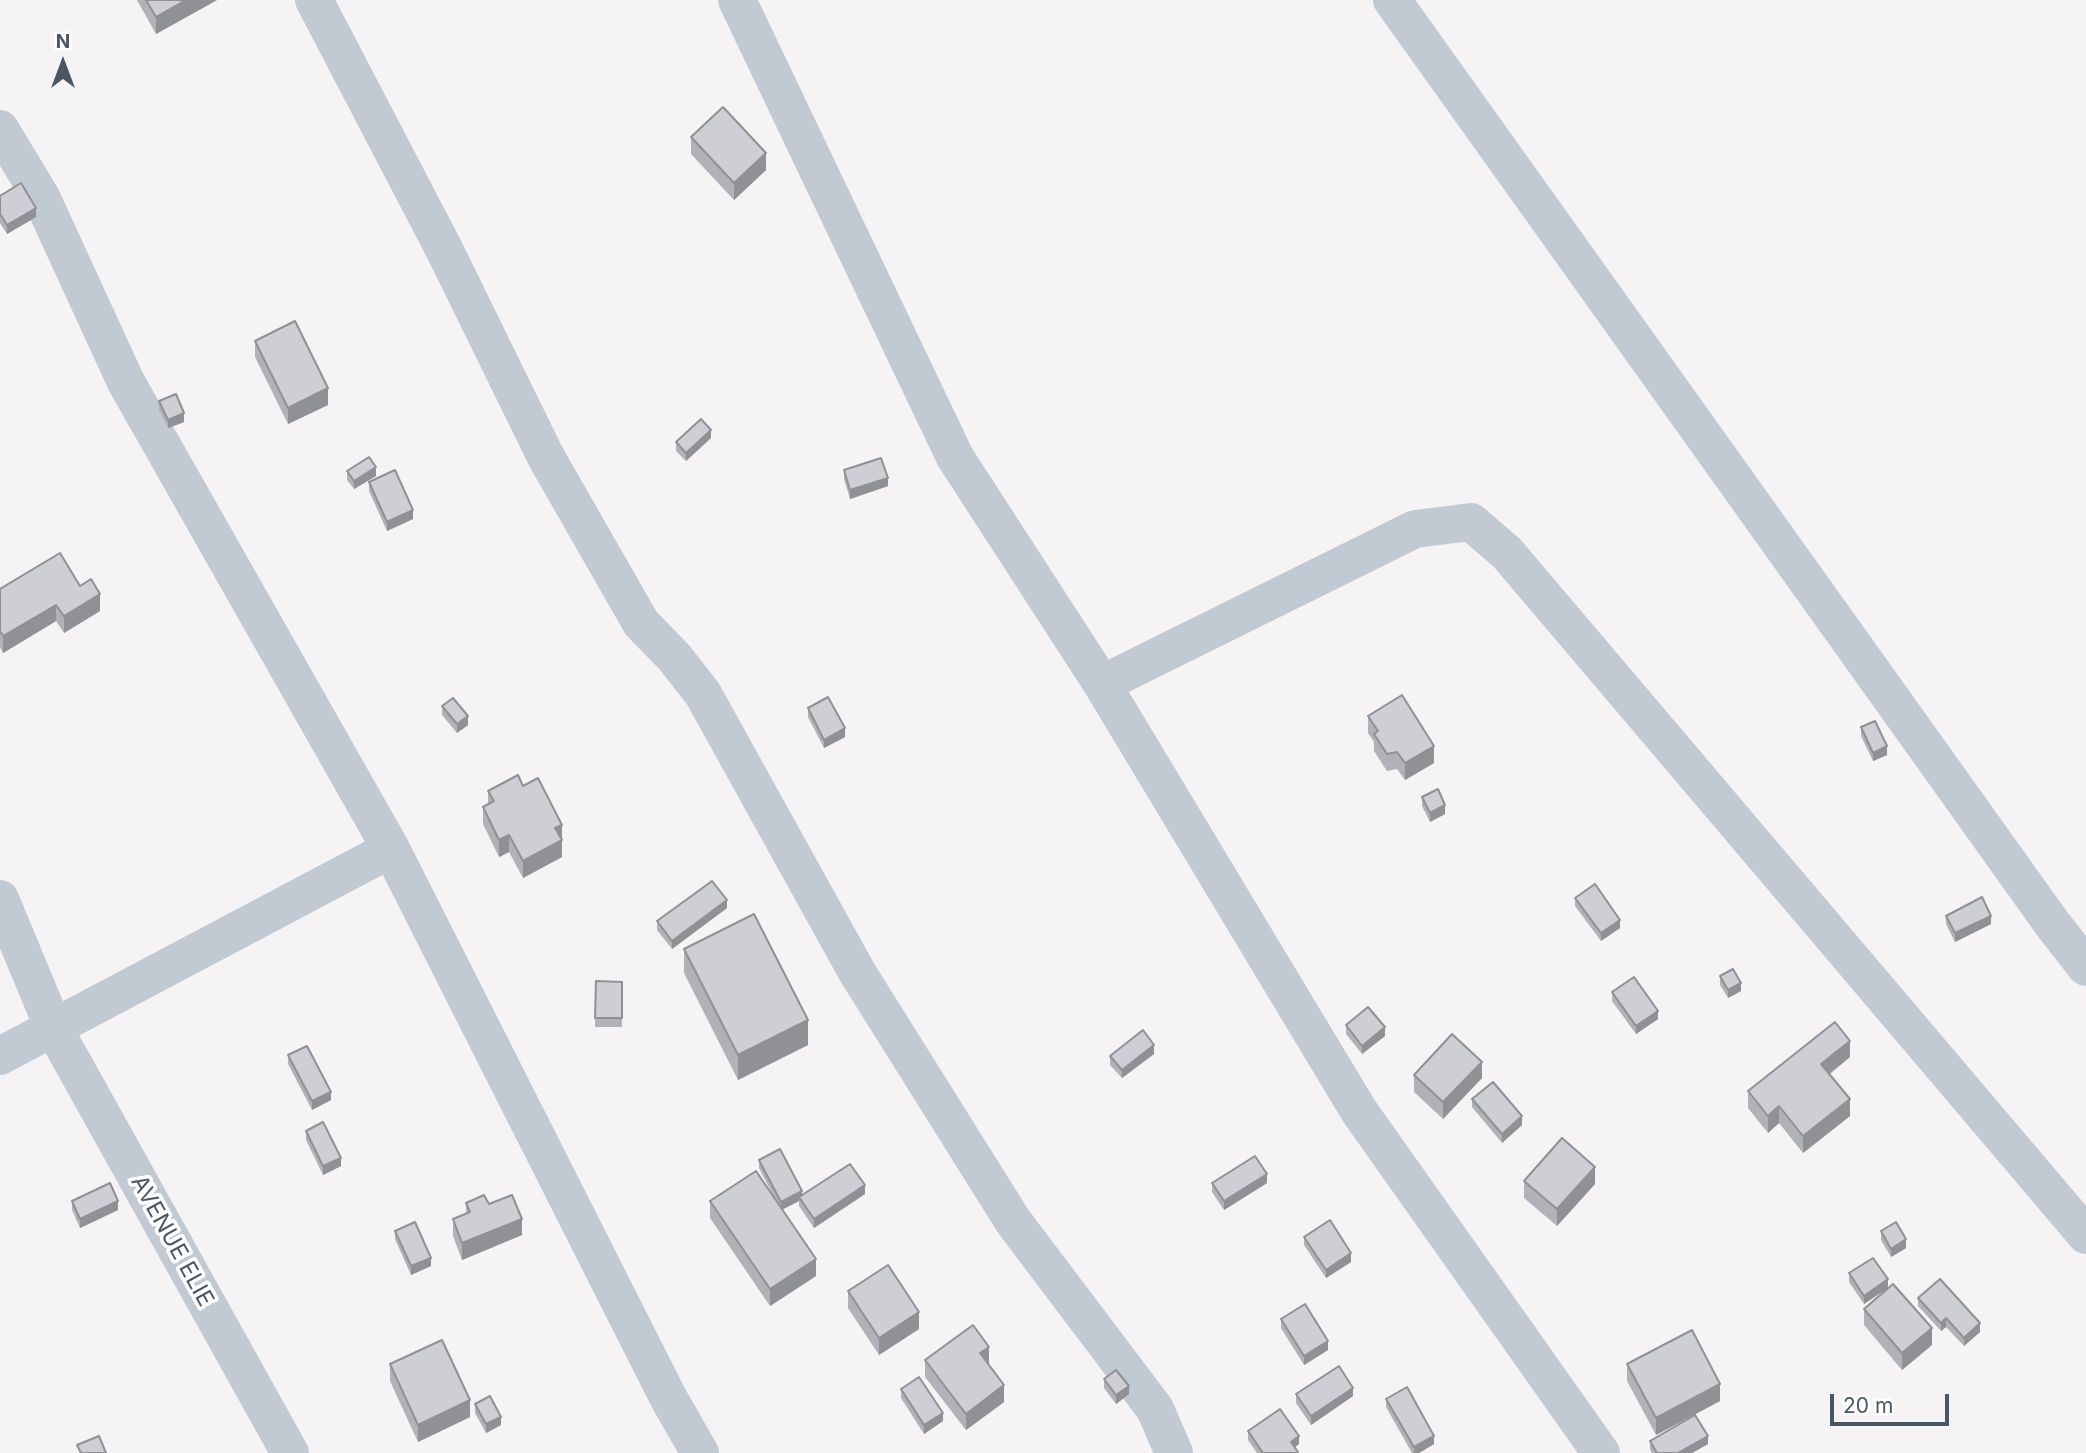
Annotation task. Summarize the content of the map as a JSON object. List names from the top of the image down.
{
  "streets": {
    "street": ["AVENUE ELIE"]
  },
  "scale_bar": "20 m",
  "north": "top"
}
